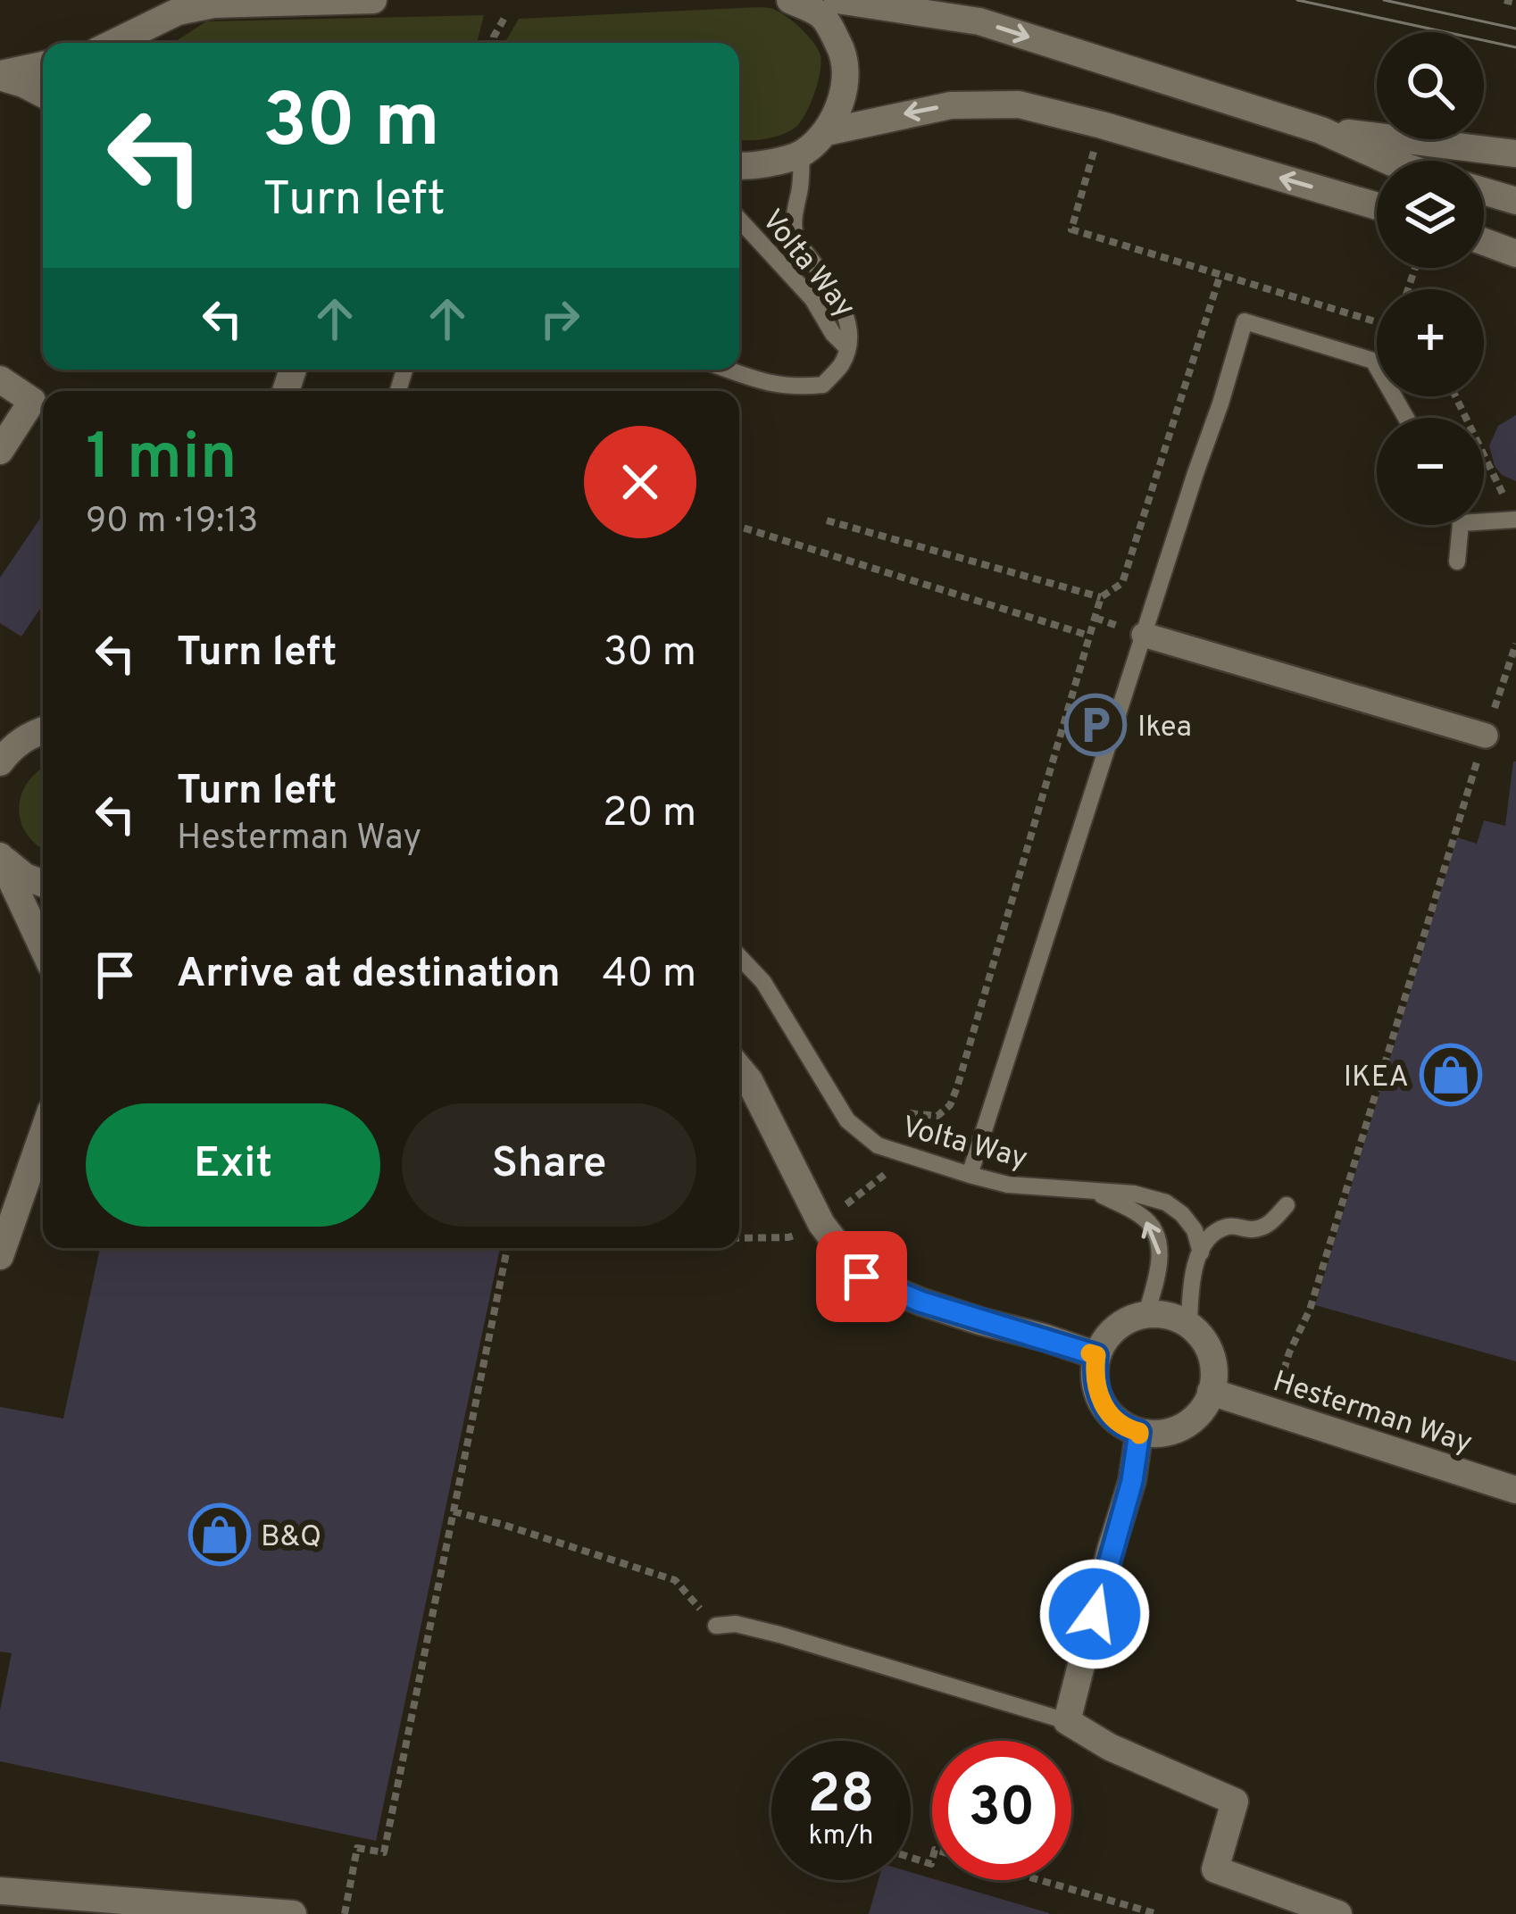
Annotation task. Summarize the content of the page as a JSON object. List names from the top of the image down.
{
  "streets": {
    "street": ["Hesterman Way"],
    "lane": ["Volta Way"]
  },
  "crossings": [
    ["Volta Way", "Hesterman Way"]
  ],
  "places": {
    "parking": ["Ikea"],
    "shop": ["IKEA", "B&Q"]
  },
  "page": {
    "map_buttons": ["+", "−"],
    "turn": ["30 m", "Turn left"],
    "heading": ["1 min", "90 m · 19:13"],
    "list": [
      {
        "name": "Turn left",
        "value": "30 m"
      },
      {
        "name": "Turn left",
        "note": "Hesterman Way",
        "value": "20 m"
      },
      {
        "name": "Arrive at destination",
        "value": "40 m"
      }
    ],
    "buttons": ["Exit", "Share"],
    "speed": "28 km/h",
    "limit": "30"
  }
}
